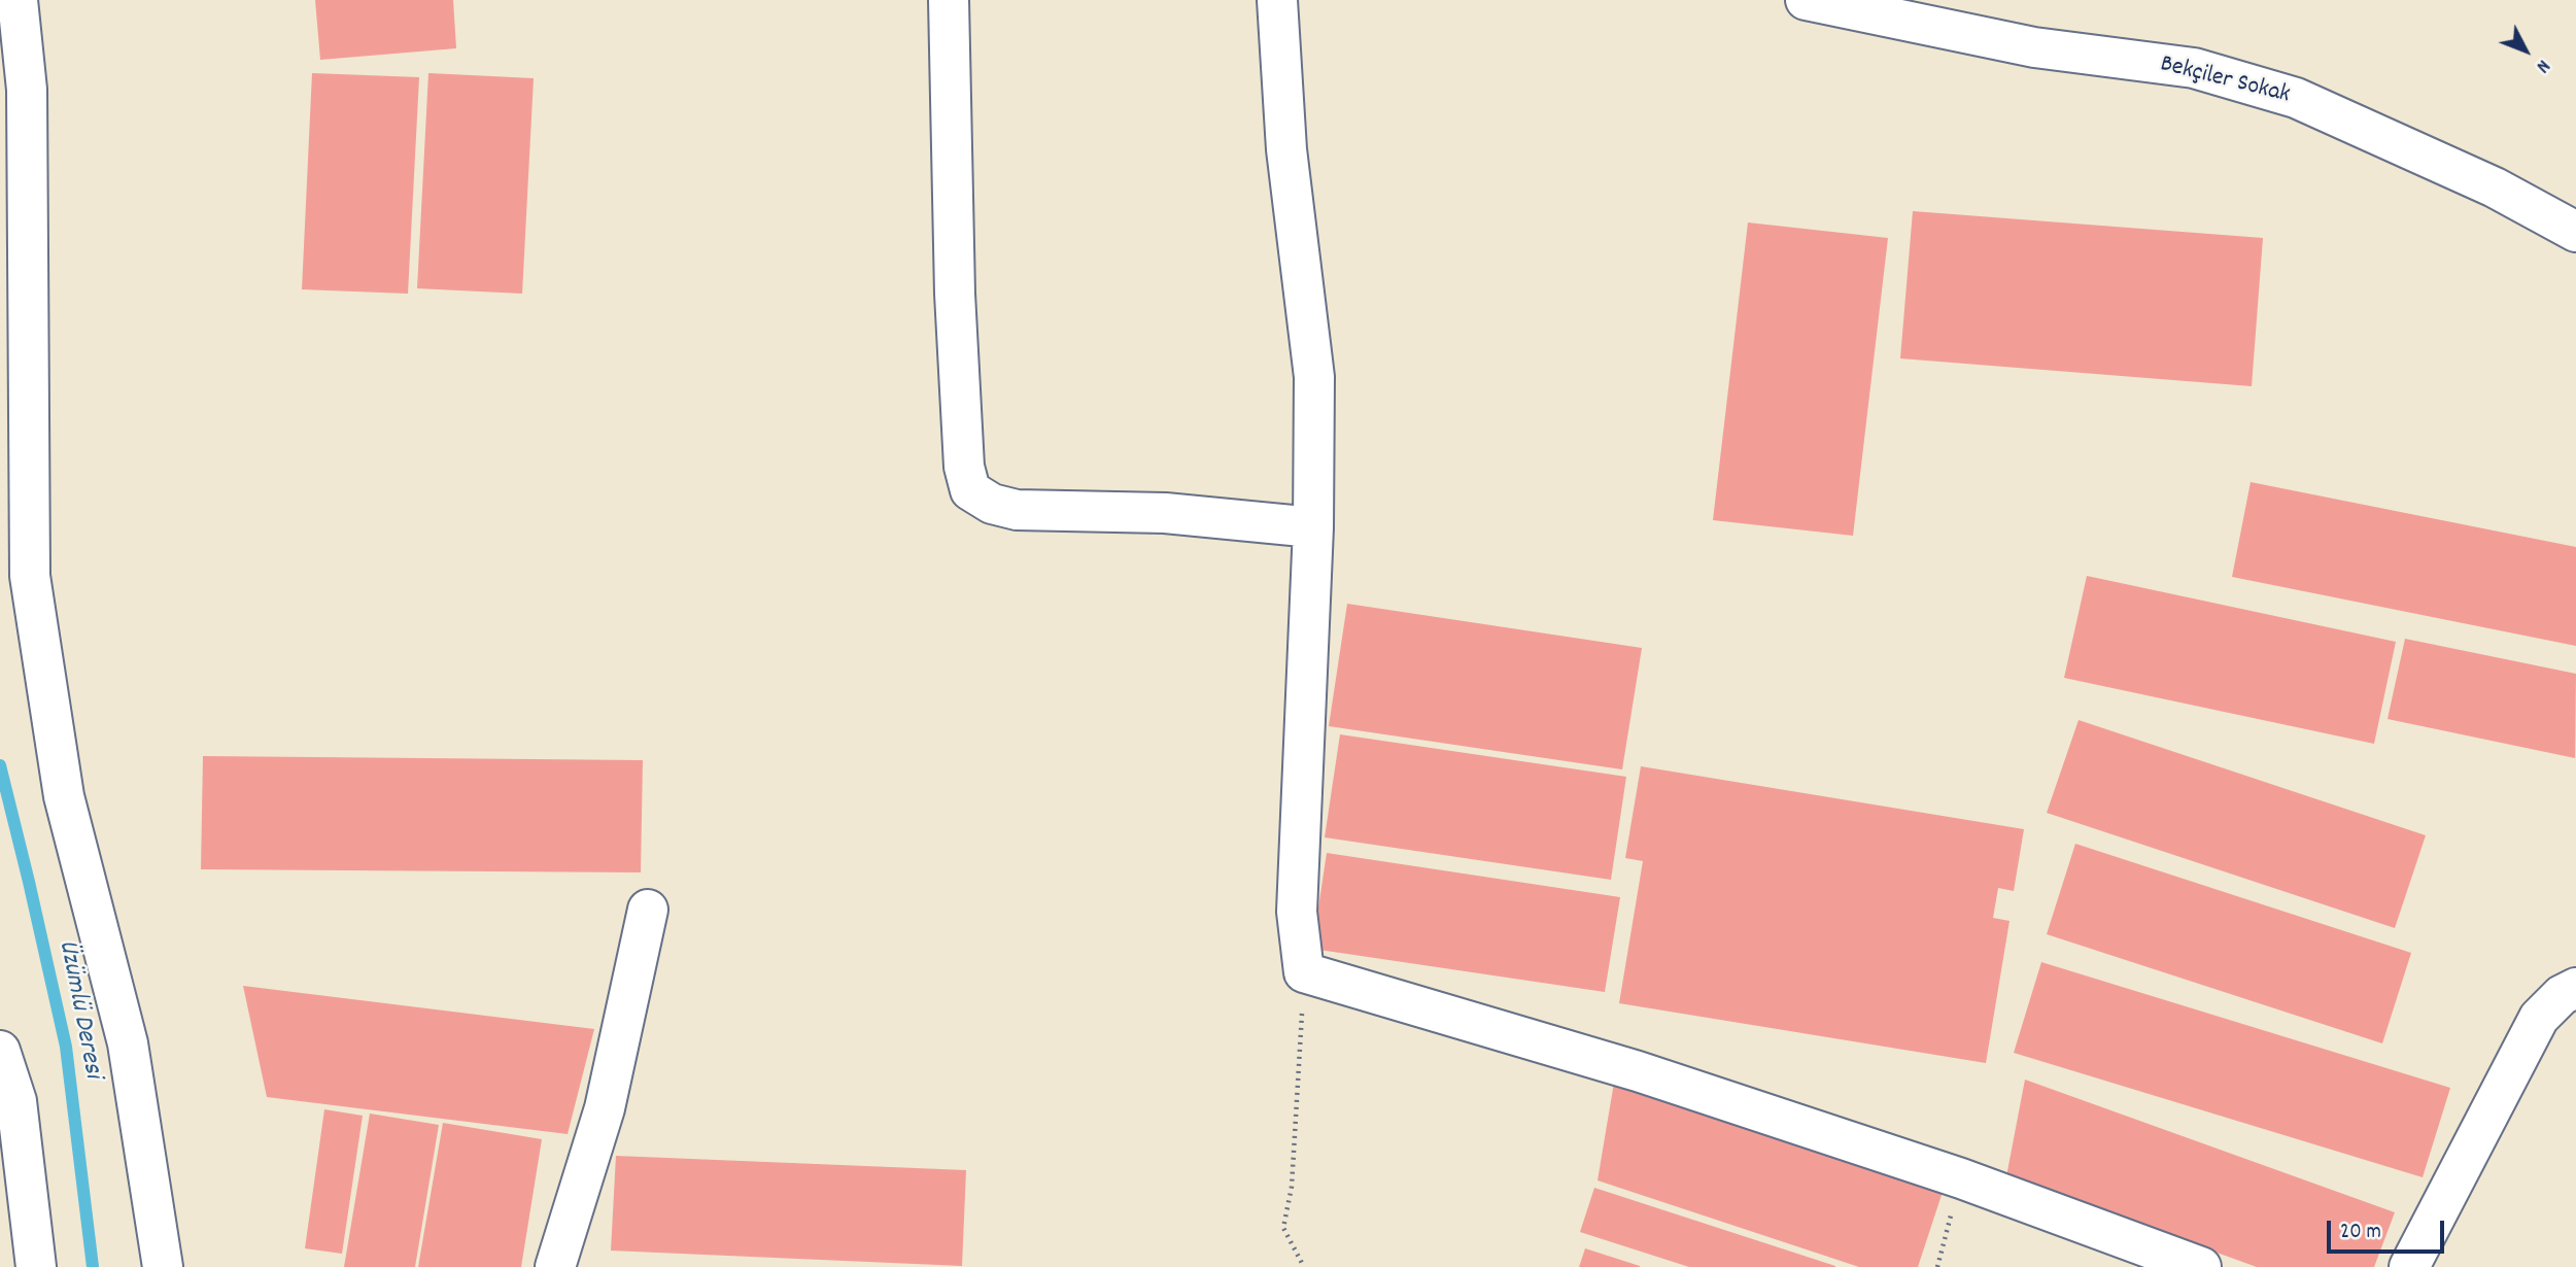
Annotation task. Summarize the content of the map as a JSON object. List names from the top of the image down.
{
  "streets": {
    "street": ["Bekçiler Sokak"]
  },
  "water": ["Üzümlü Deresi"],
  "scale_bar": "20 m",
  "north": "bottom right"
}
